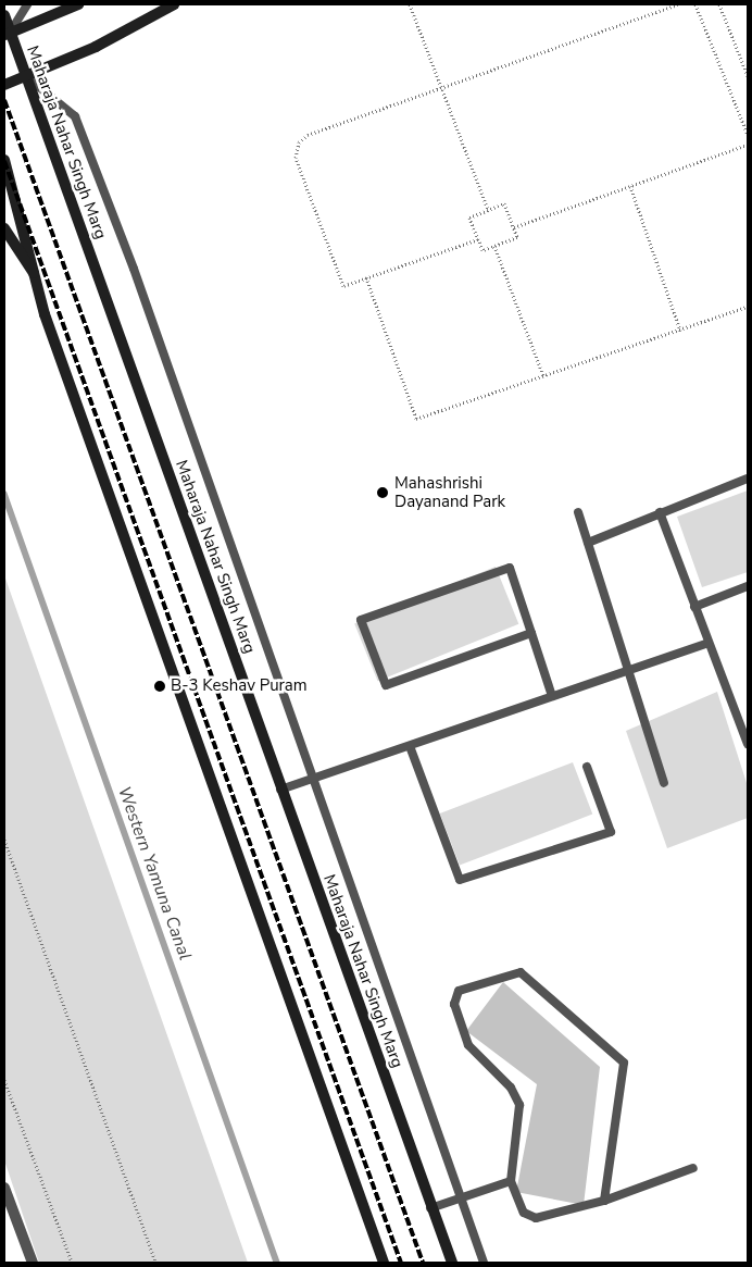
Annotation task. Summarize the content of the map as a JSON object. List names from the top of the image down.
{
  "streets": {
    "main road": ["Maharaja Nahar Singh Marg"]
  },
  "water": ["Western Yamuna Canal"],
  "places": ["Mahashrishi Dayanand Park", "B-3 Keshav Puram"]
}
